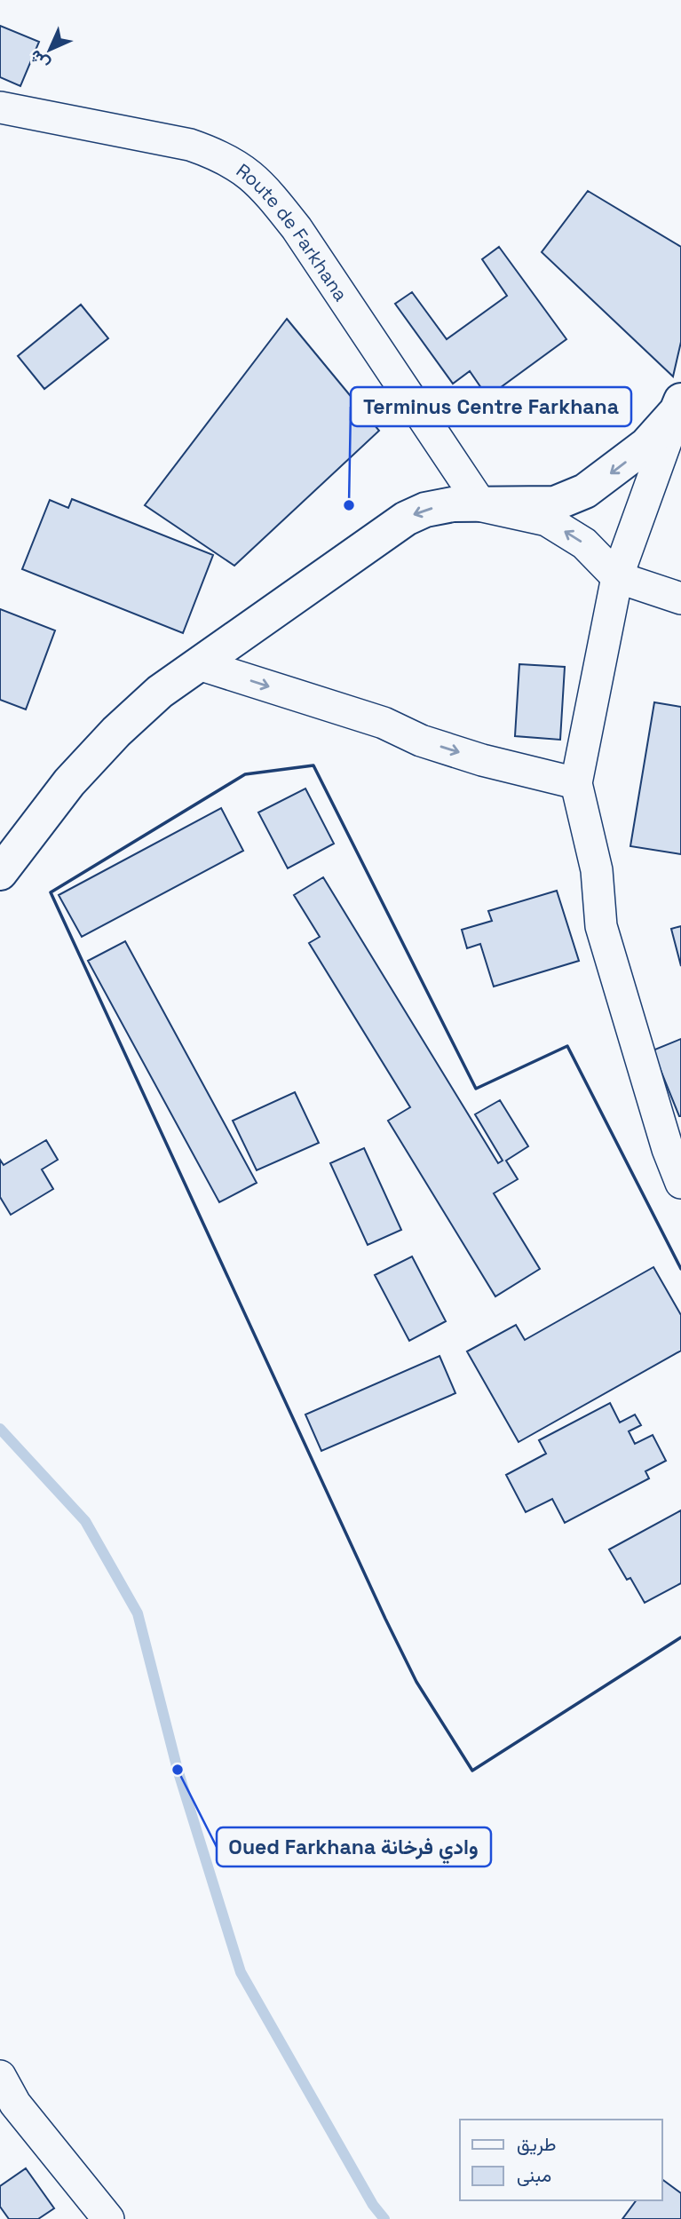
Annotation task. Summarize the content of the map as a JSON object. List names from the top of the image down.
{
  "streets": {
    "street": ["Route de Farkhana"]
  },
  "places": ["Terminus Centre Farkhana", "Oued Farkhana وادي فرخانة"],
  "legend": ["طريق", "مبنى"],
  "north": "bottom left"
}
